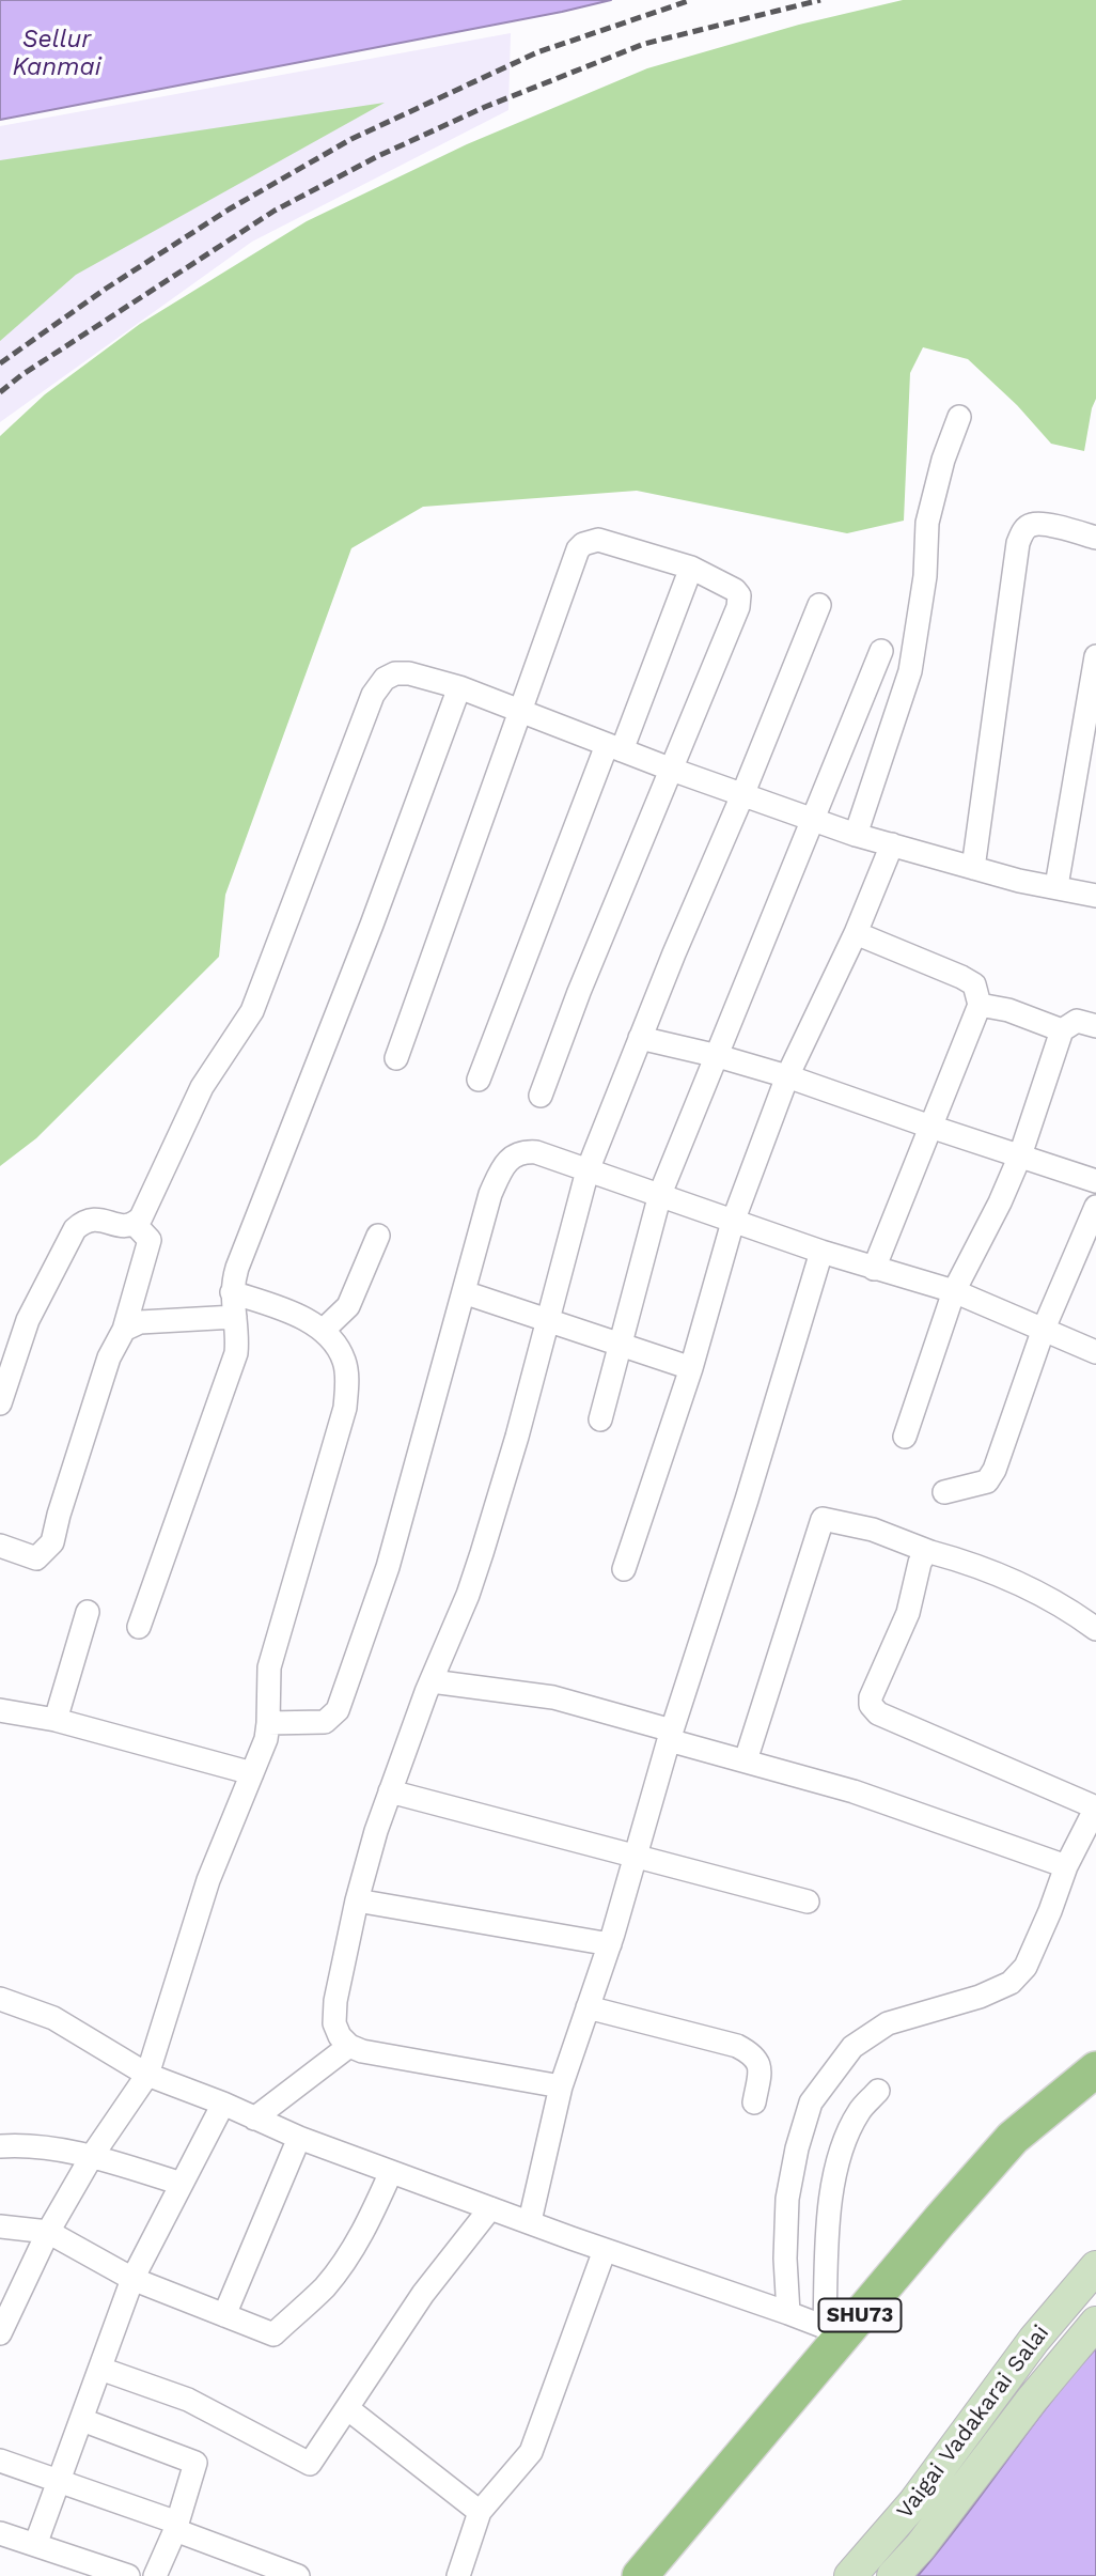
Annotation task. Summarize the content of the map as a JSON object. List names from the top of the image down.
{
  "streets": {
    "main road": ["SHU73"],
    "street": ["Vaigai Vadakarai Salai"]
  },
  "water": ["Sellur Kanmai"]
}
